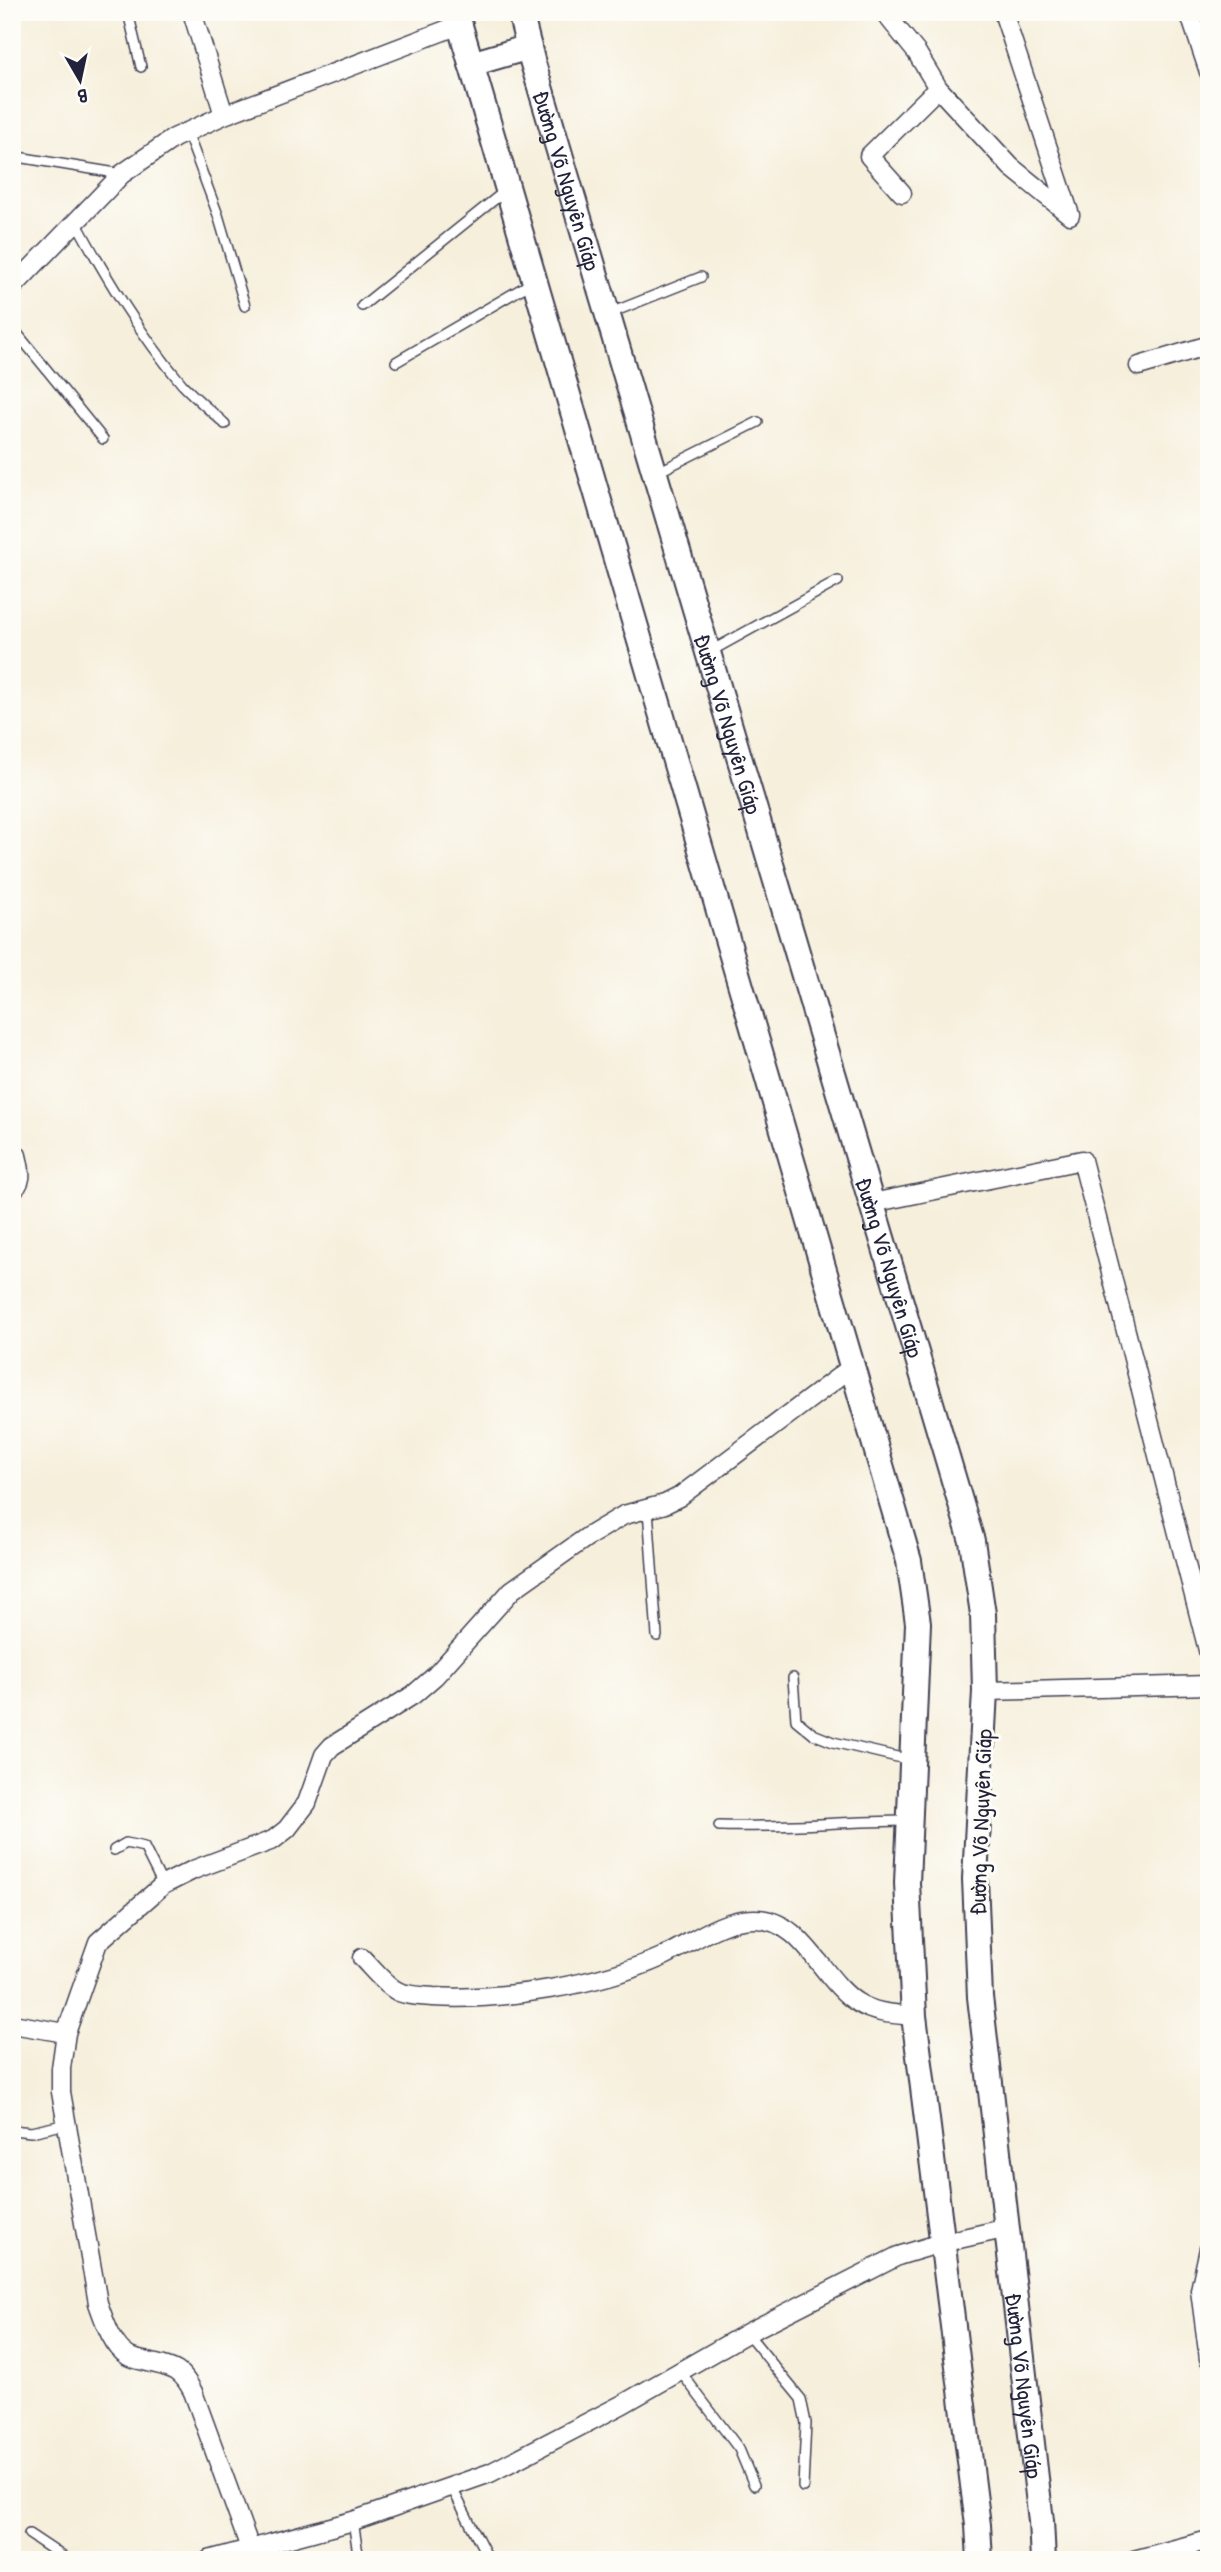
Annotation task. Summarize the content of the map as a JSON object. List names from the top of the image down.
{
  "streets": {
    "main road": ["Đường Võ Nguyên Giáp"]
  },
  "north": "bottom"
}
